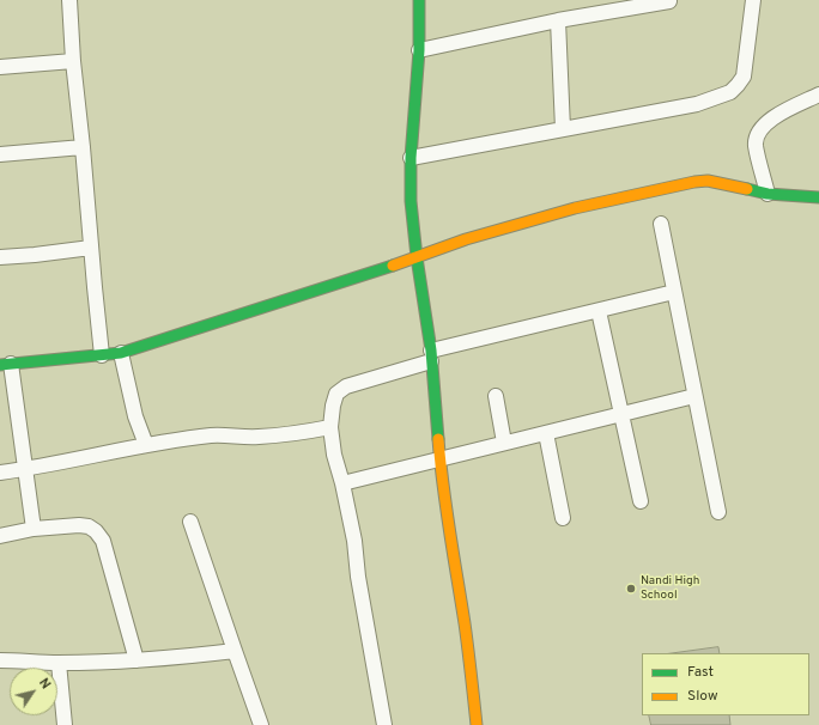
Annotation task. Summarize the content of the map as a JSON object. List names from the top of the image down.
{
  "places": ["Nandi High School"],
  "legend": ["Fast", "Slow"],
  "north": "top right"
}
